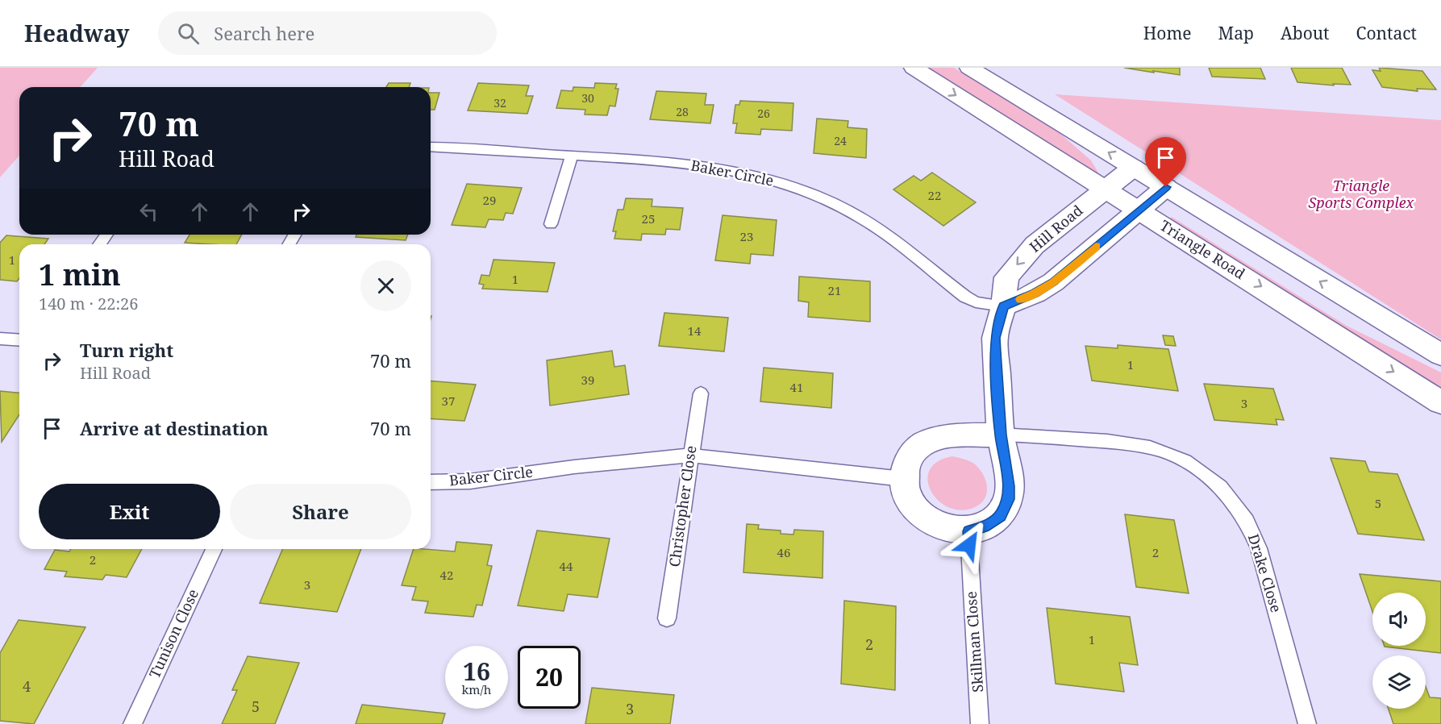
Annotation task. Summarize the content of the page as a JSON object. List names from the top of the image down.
{
  "streets": {
    "street": ["Hill Road", "Triangle Road"],
    "lane": [
      "Baker Circle",
      "Christopher Close",
      "Drake Close",
      "Tunison Close",
      "Skillman Close"
    ]
  },
  "crossings": [
    ["Baker Circle", "Hill Road"],
    ["Baker Circle", "Christopher Close"],
    ["Baker Circle", "Drake Close"],
    ["Baker Circle", "Skillman Close"],
    ["Hill Road", "Triangle Road"],
    ["Hill Road", "Drake Close"],
    ["Hill Road", "Skillman Close"],
    ["Drake Close", "Skillman Close"]
  ],
  "parks": ["Triangle Sports Complex"],
  "house_numbers": [
    "30",
    "32",
    "28",
    "26",
    "24",
    "22",
    "29",
    "25",
    "23",
    "1",
    "1",
    "21",
    "14",
    "1",
    "39",
    "41",
    "37",
    "3",
    "5",
    "46",
    "2",
    "2",
    "44",
    "42",
    "3",
    "1",
    "2",
    "4",
    "5",
    "3"
  ],
  "page": {
    "header": "Headway",
    "search": "Search here",
    "nav": [
      "Home",
      "Map",
      "About",
      "Contact"
    ],
    "turn": ["70 m", "Hill Road"],
    "heading": ["1 min", "140 m · 22:26"],
    "list": [
      {
        "name": "Turn right",
        "note": "Hill Road",
        "value": "70 m"
      },
      {
        "name": "Arrive at destination",
        "value": "70 m"
      }
    ],
    "buttons": ["Exit", "Share"],
    "speed": "16 km/h",
    "limit": "20"
  }
}
